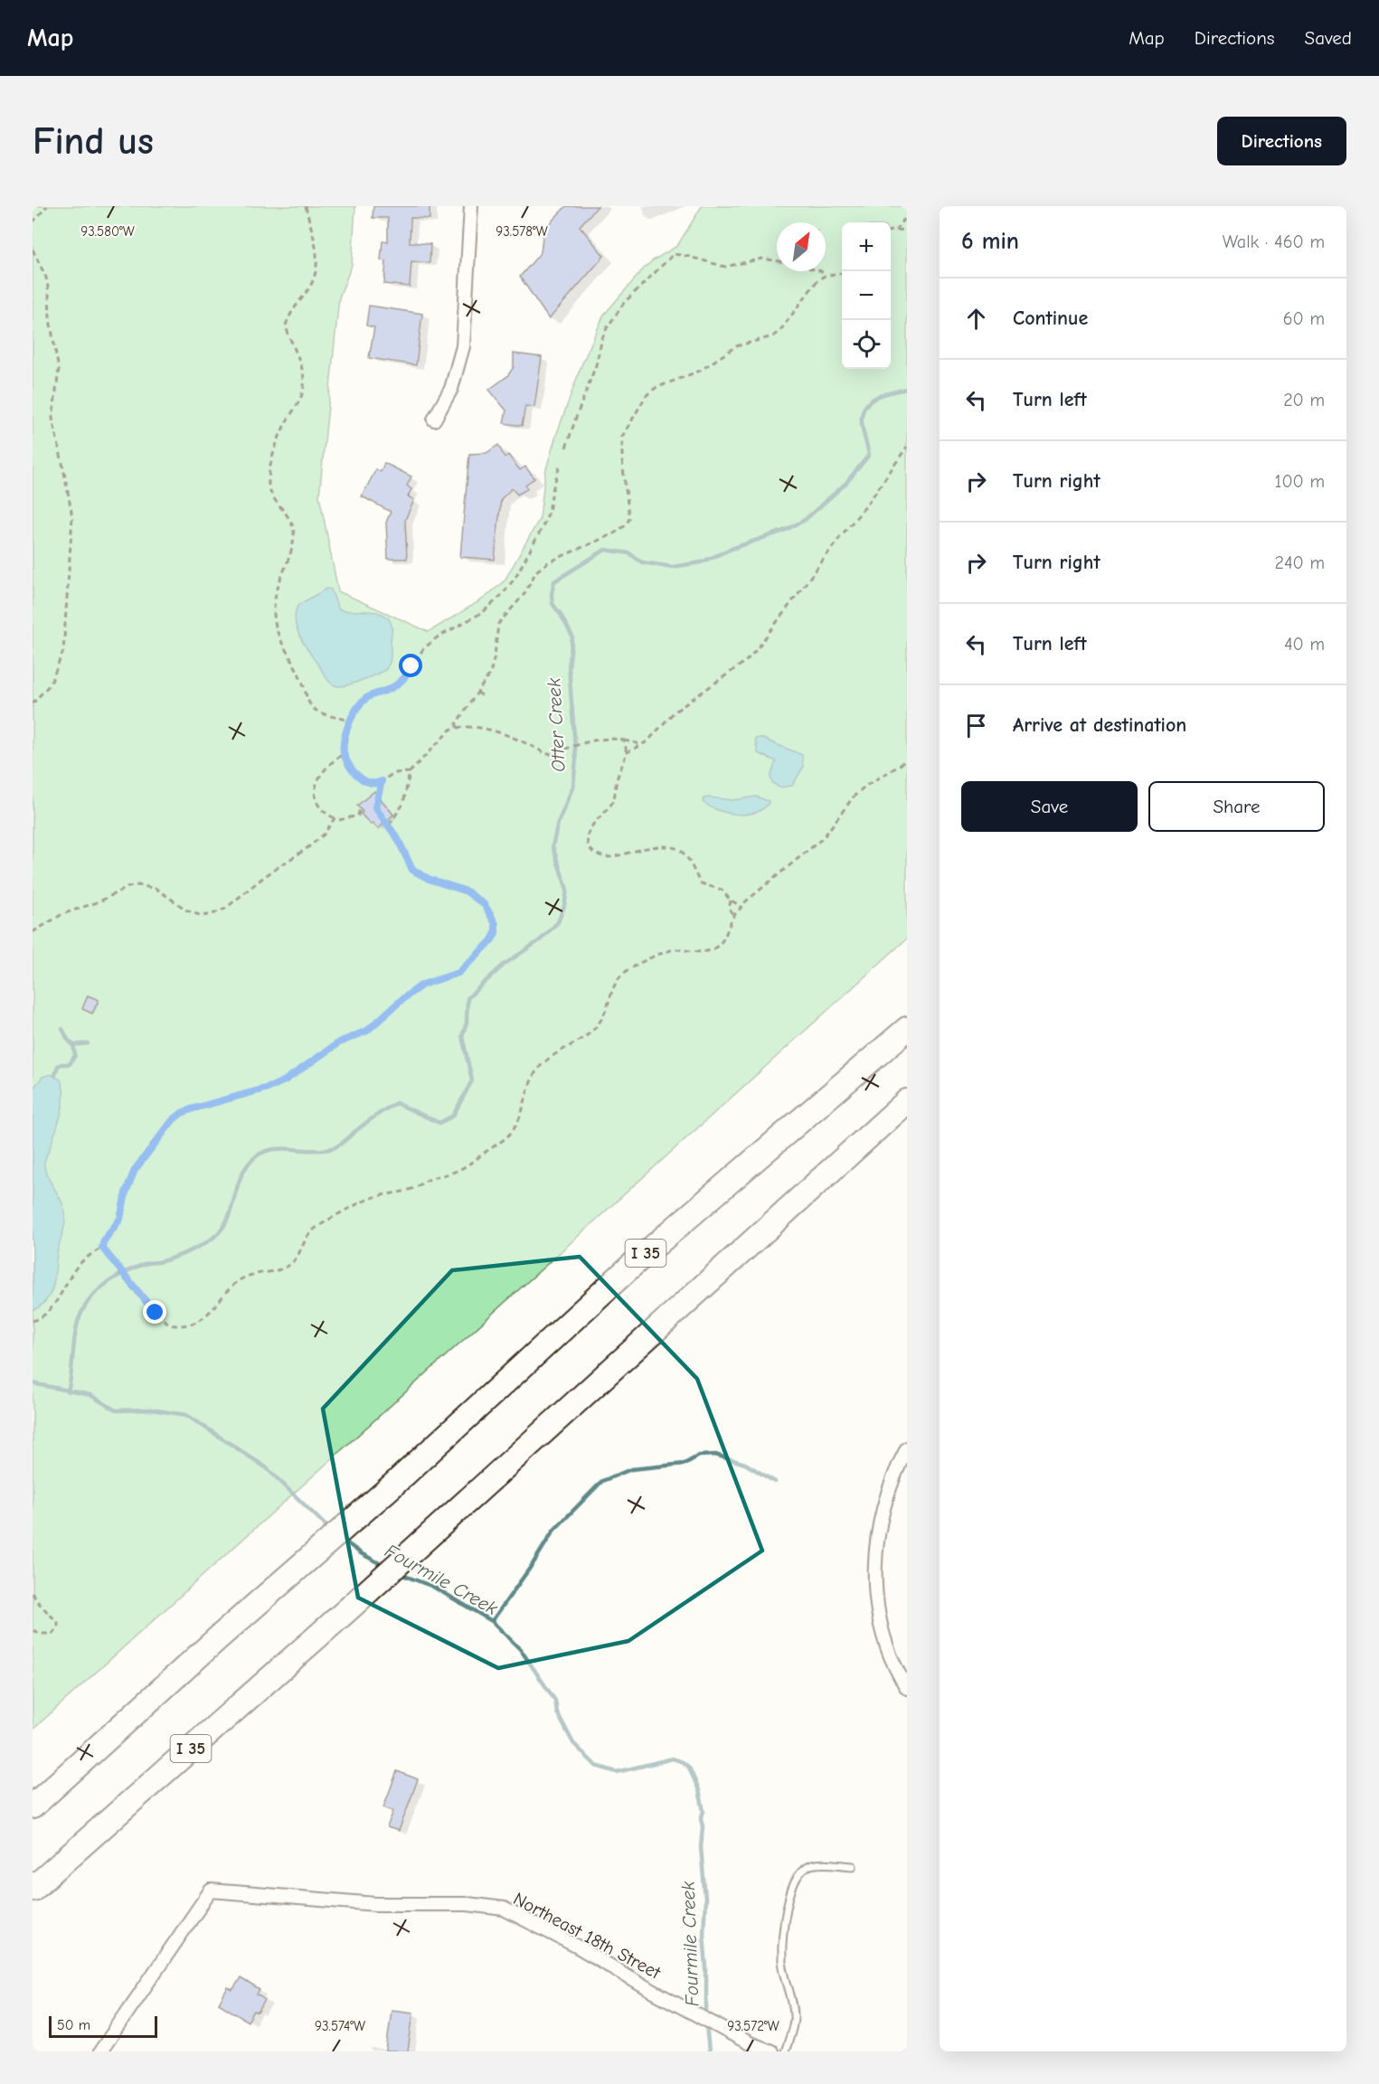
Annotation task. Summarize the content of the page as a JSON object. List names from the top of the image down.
{
  "streets": {
    "highway": ["I 35"],
    "street": ["Northeast 18th Street"]
  },
  "water": ["Otter Creek", "Fourmile Creek"],
  "scale_bar": "50 m",
  "north": "top right",
  "page": {
    "header": "Map",
    "nav": ["Map", "Directions", "Saved"],
    "buttons": [
      "Directions",
      ["Save", "Share"]
    ],
    "title": "Find us",
    "heading": ["6 min", "Walk · 460 m"],
    "map_buttons": ["+", "−"],
    "list": [
      ["Continue", "60 m"],
      ["Turn left", "20 m"],
      ["Turn right", "100 m"],
      ["Turn right", "240 m"],
      ["Turn left", "40 m"],
      "Arrive at destination"
    ],
    "scale": "50 m"
  },
  "coordinates": [
    "93.580°W",
    "93.578°W",
    "93.574°W",
    "93.572°W"
  ]
}
